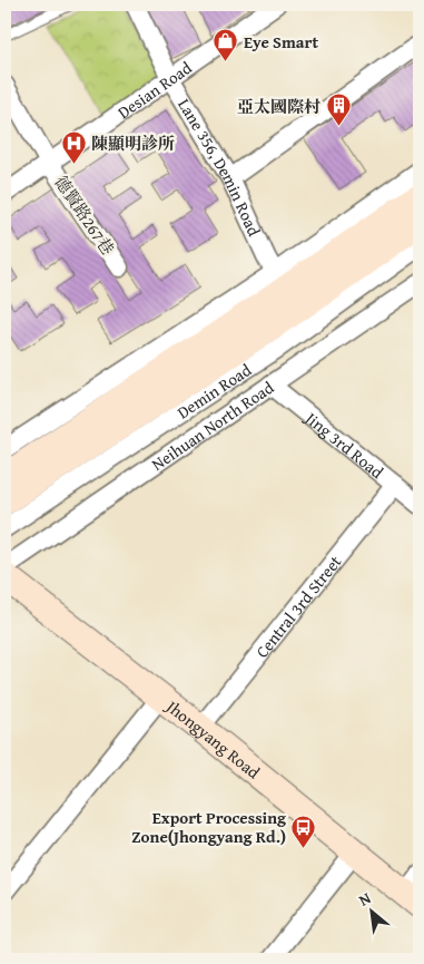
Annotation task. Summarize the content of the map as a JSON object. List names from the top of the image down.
{
  "streets": {
    "street": [
      "Desian Road",
      "Lane 356, Demin Road",
      "德賢路267巷",
      "Demin Road",
      "Neihuan North Road",
      "Jing 3rd Road",
      "Central 3rd Street",
      "Jhongyang Road"
    ]
  },
  "crossings": [
    ["Desian Road", "Lane 356, Demin Road"],
    ["Desian Road", "德賢路267巷"],
    ["Lane 356, Demin Road", "Demin Road"],
    ["Lane 356, Demin Road", "Neihuan North Road"],
    ["Neihuan North Road", "Jing 3rd Road"],
    ["Jing 3rd Road", "Central 3rd Street"],
    ["Central 3rd Street", "Jhongyang Road"]
  ],
  "places": {
    "shop": ["Eye Smart"],
    "building": ["亞太國際村"],
    "hospital": ["陳顯明診所"],
    "bus stop": ["Export Processing Zone(Jhongyang Rd.)"]
  },
  "north": "top left"
}
